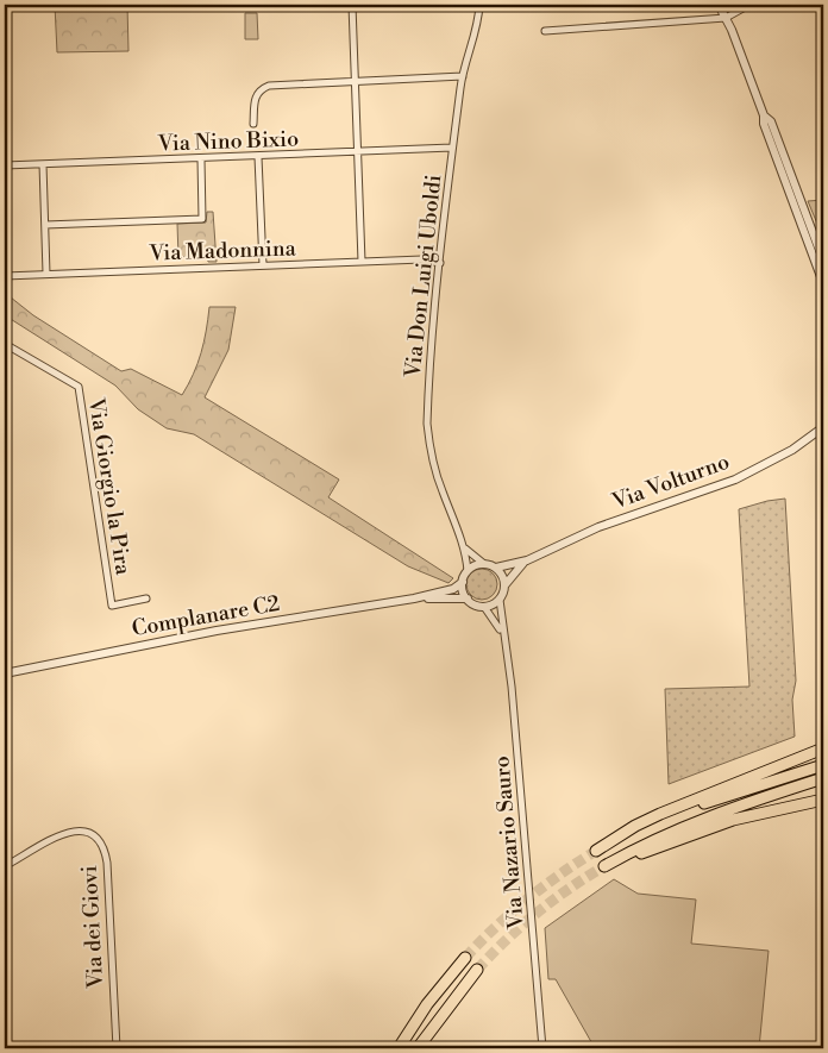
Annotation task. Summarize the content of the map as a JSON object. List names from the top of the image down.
{
  "streets": {
    "street": [
      "Via Nino Bixio",
      "Via Madonnina",
      "Via Don Luigi Uboldi",
      "Via Volturno",
      "Via Giorgio la Pira",
      "Complanare C2",
      "Via Nazario Sauro",
      "Via dei Giovi"
    ]
  },
  "crossings": [
    ["Via Nino Bixio", "Via Don Luigi Uboldi"],
    ["Via Madonnina", "Via Don Luigi Uboldi"],
    ["Via Don Luigi Uboldi", "Via Volturno"],
    ["Via Don Luigi Uboldi", "Complanare C2"],
    ["Via Don Luigi Uboldi", "Via Nazario Sauro"],
    ["Via Volturno", "Complanare C2"],
    ["Via Volturno", "Via Nazario Sauro"],
    ["Complanare C2", "Via Nazario Sauro"]
  ]
}
